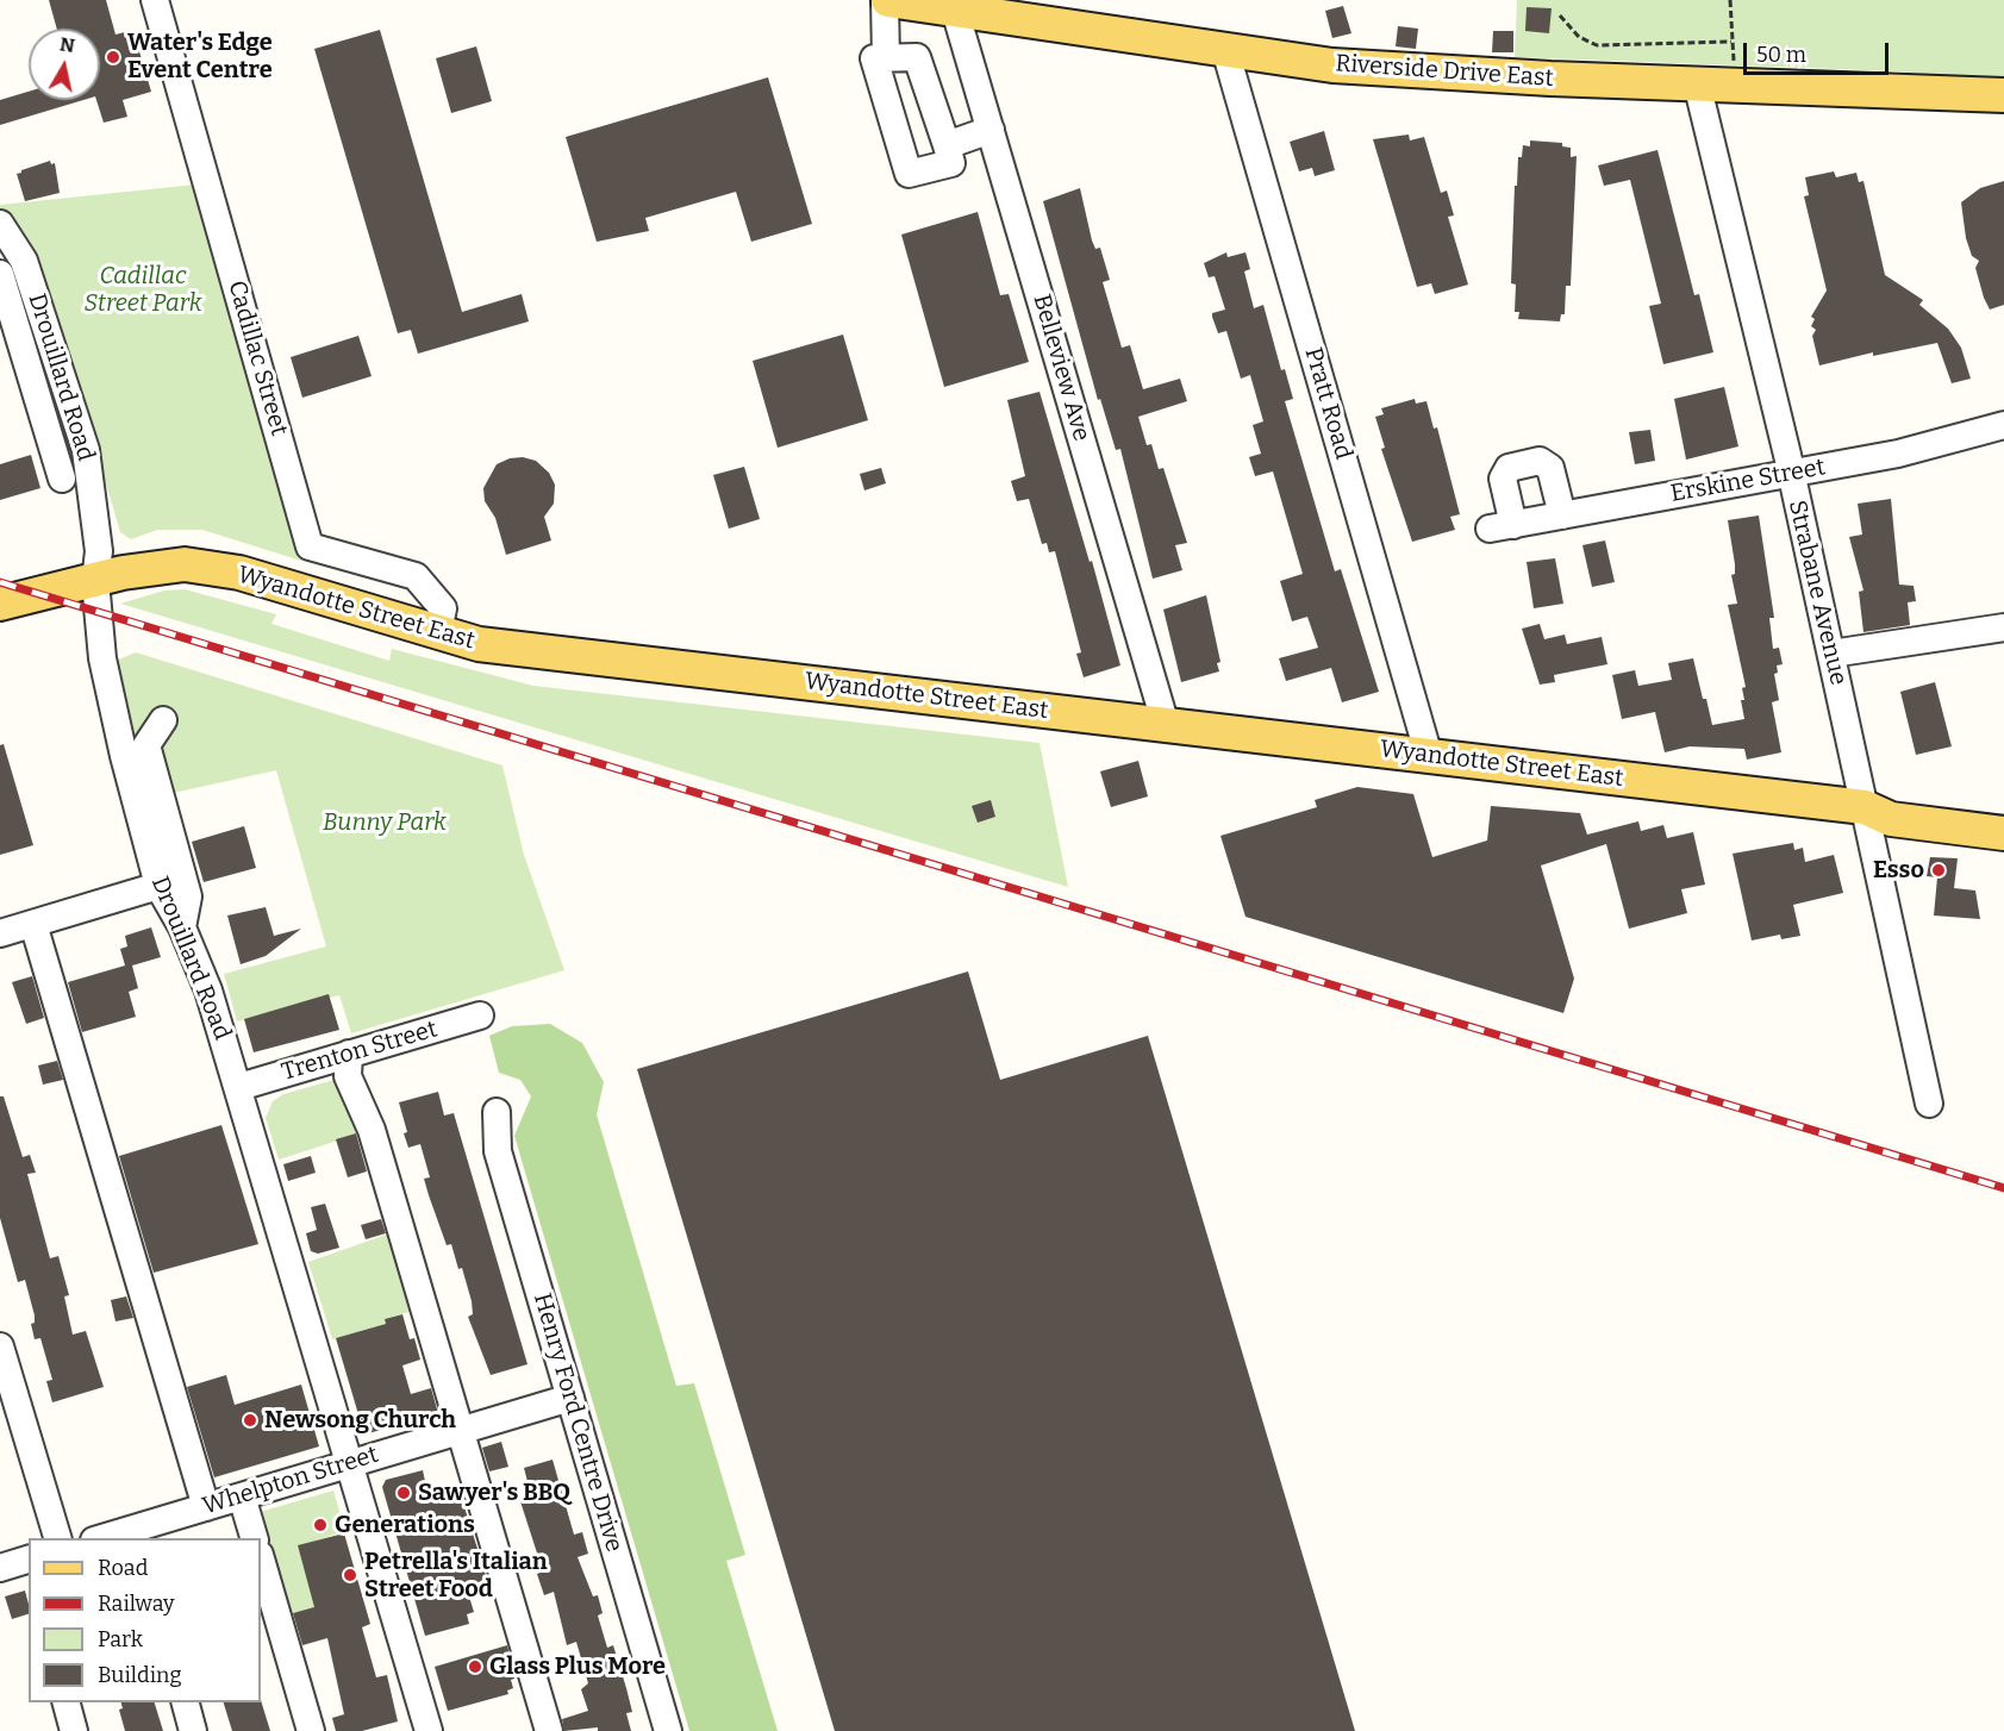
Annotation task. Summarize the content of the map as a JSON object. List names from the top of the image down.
{
  "streets": {
    "main road": ["Riverside Drive East", "Wyandotte Street East"],
    "street": [
      "Cadillac Street",
      "Belleview Ave",
      "Drouillard Road",
      "Pratt Road",
      "Erskine Street",
      "Strabane Avenue",
      "Trenton Street",
      "Henry Ford Centre Drive",
      "Whelpton Street"
    ]
  },
  "crossings": [
    ["Riverside Drive East", "Belleview Ave"],
    ["Riverside Drive East", "Pratt Road"],
    ["Riverside Drive East", "Strabane Avenue"],
    ["Cadillac Street", "Wyandotte Street East"],
    ["Belleview Ave", "Wyandotte Street East"],
    ["Drouillard Road", "Wyandotte Street East"],
    ["Drouillard Road", "Trenton Street"],
    ["Drouillard Road", "Whelpton Street"],
    ["Pratt Road", "Wyandotte Street East"],
    ["Erskine Street", "Strabane Avenue"],
    ["Strabane Avenue", "Wyandotte Street East"],
    ["Henry Ford Centre Drive", "Whelpton Street"]
  ],
  "parks": ["Cadillac Street Park", "Bunny Park"],
  "places": [
    "Water's Edge Event Centre",
    "Esso",
    "Newsong Church",
    "Sawyer's BBQ",
    "Generations",
    "Petrella's Italian Street Food",
    "Glass Plus More"
  ],
  "legend": [
    "Road",
    "Railway",
    "Park",
    "Building"
  ],
  "scale_bar": "50 m",
  "north": "top"
}
